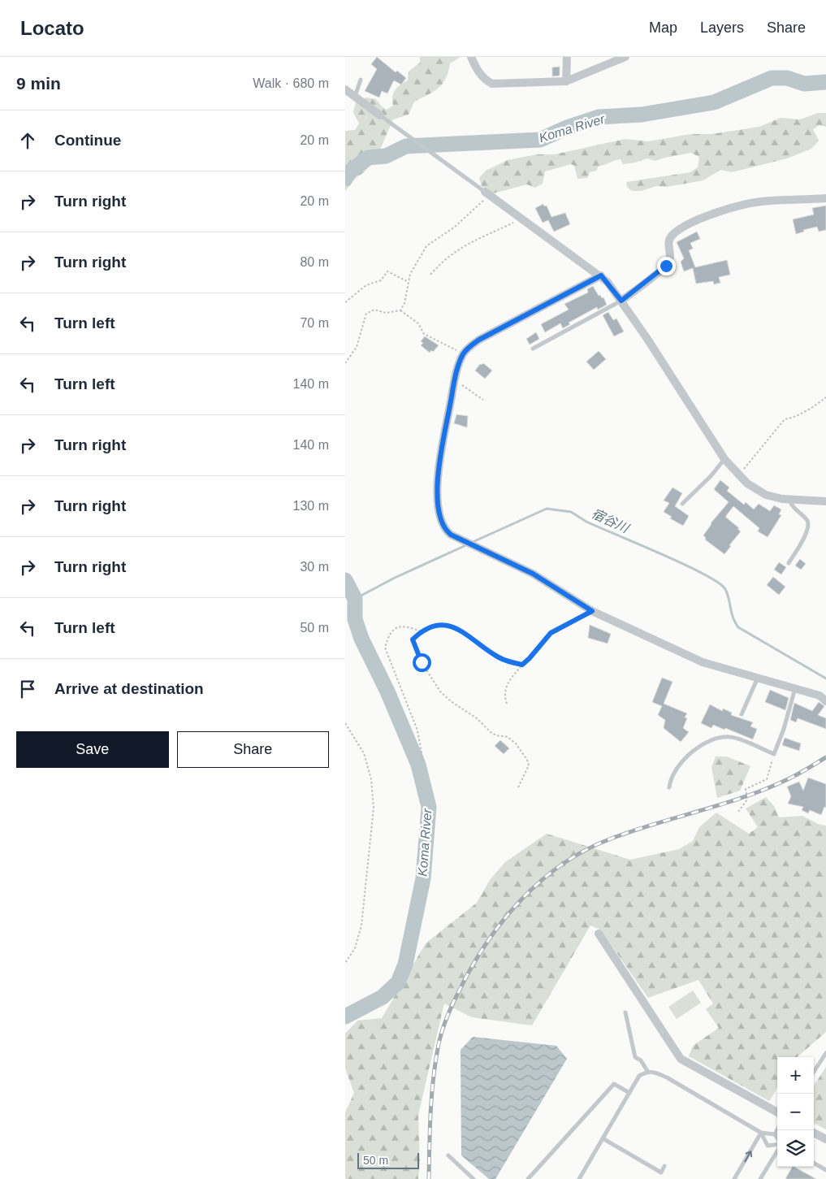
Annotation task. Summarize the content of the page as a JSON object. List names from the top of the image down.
{
  "water": ["Koma River", "宿谷川"],
  "scale_bar": "50 m",
  "page": {
    "header": "Locato",
    "nav": ["Map", "Layers", "Share"],
    "heading": ["9 min", "Walk · 680 m"],
    "list": [
      ["Continue", "20 m"],
      ["Turn right", "20 m"],
      ["Turn right", "80 m"],
      ["Turn left", "70 m"],
      ["Turn left", "140 m"],
      ["Turn right", "140 m"],
      ["Turn right", "130 m"],
      ["Turn right", "30 m"],
      ["Turn left", "50 m"],
      "Arrive at destination"
    ],
    "buttons": ["Save", "Share"],
    "map_buttons": ["+", "−"],
    "scale": "50 m"
  }
}
